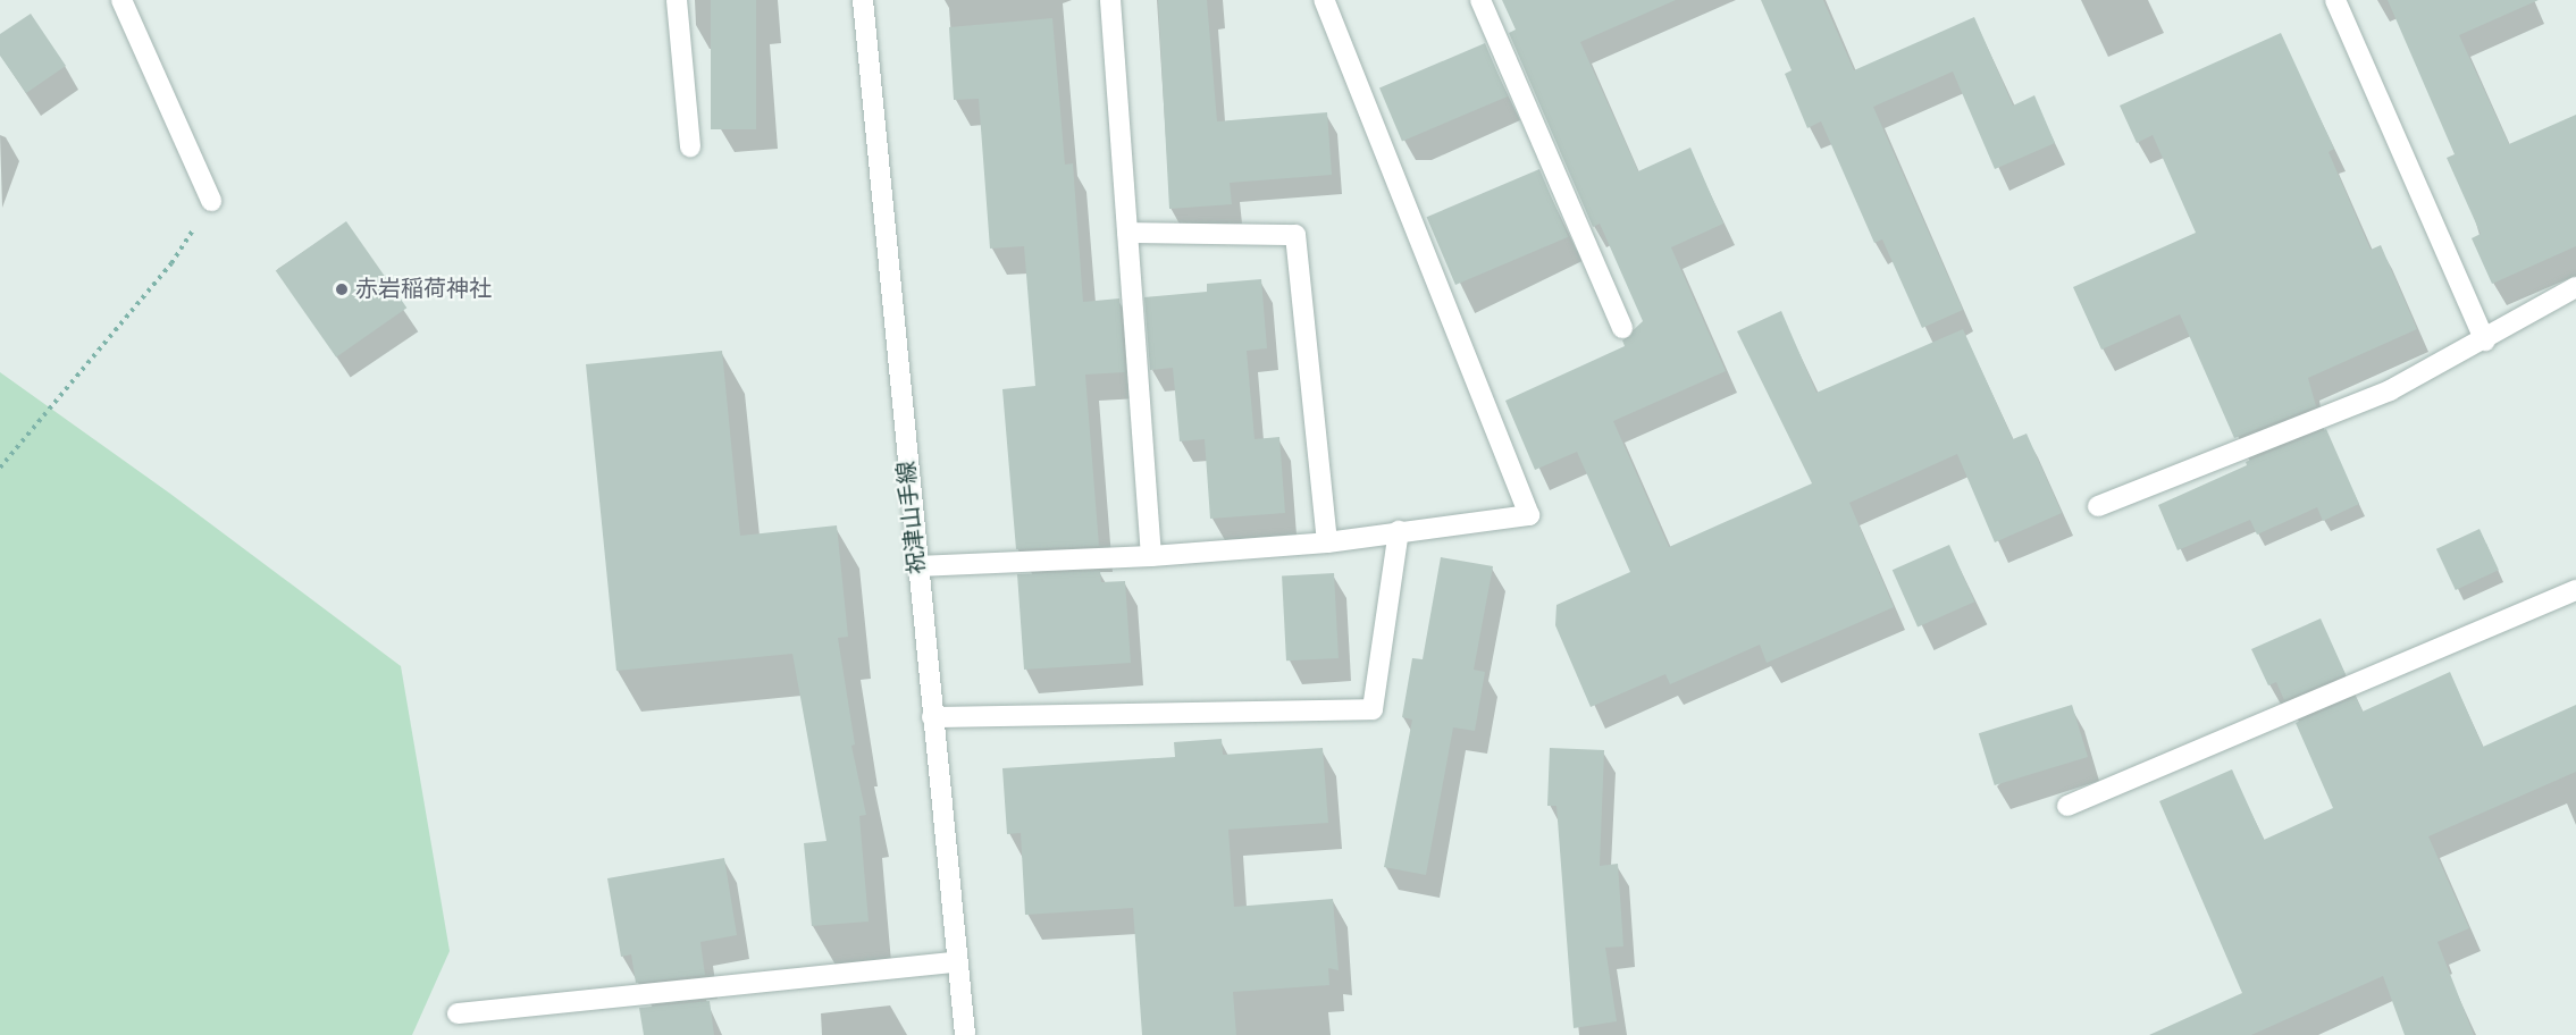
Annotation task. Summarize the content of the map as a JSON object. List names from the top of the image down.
{
  "streets": {
    "street": ["祝津山手線"]
  },
  "places": ["赤岩稲荷神社"]
}
